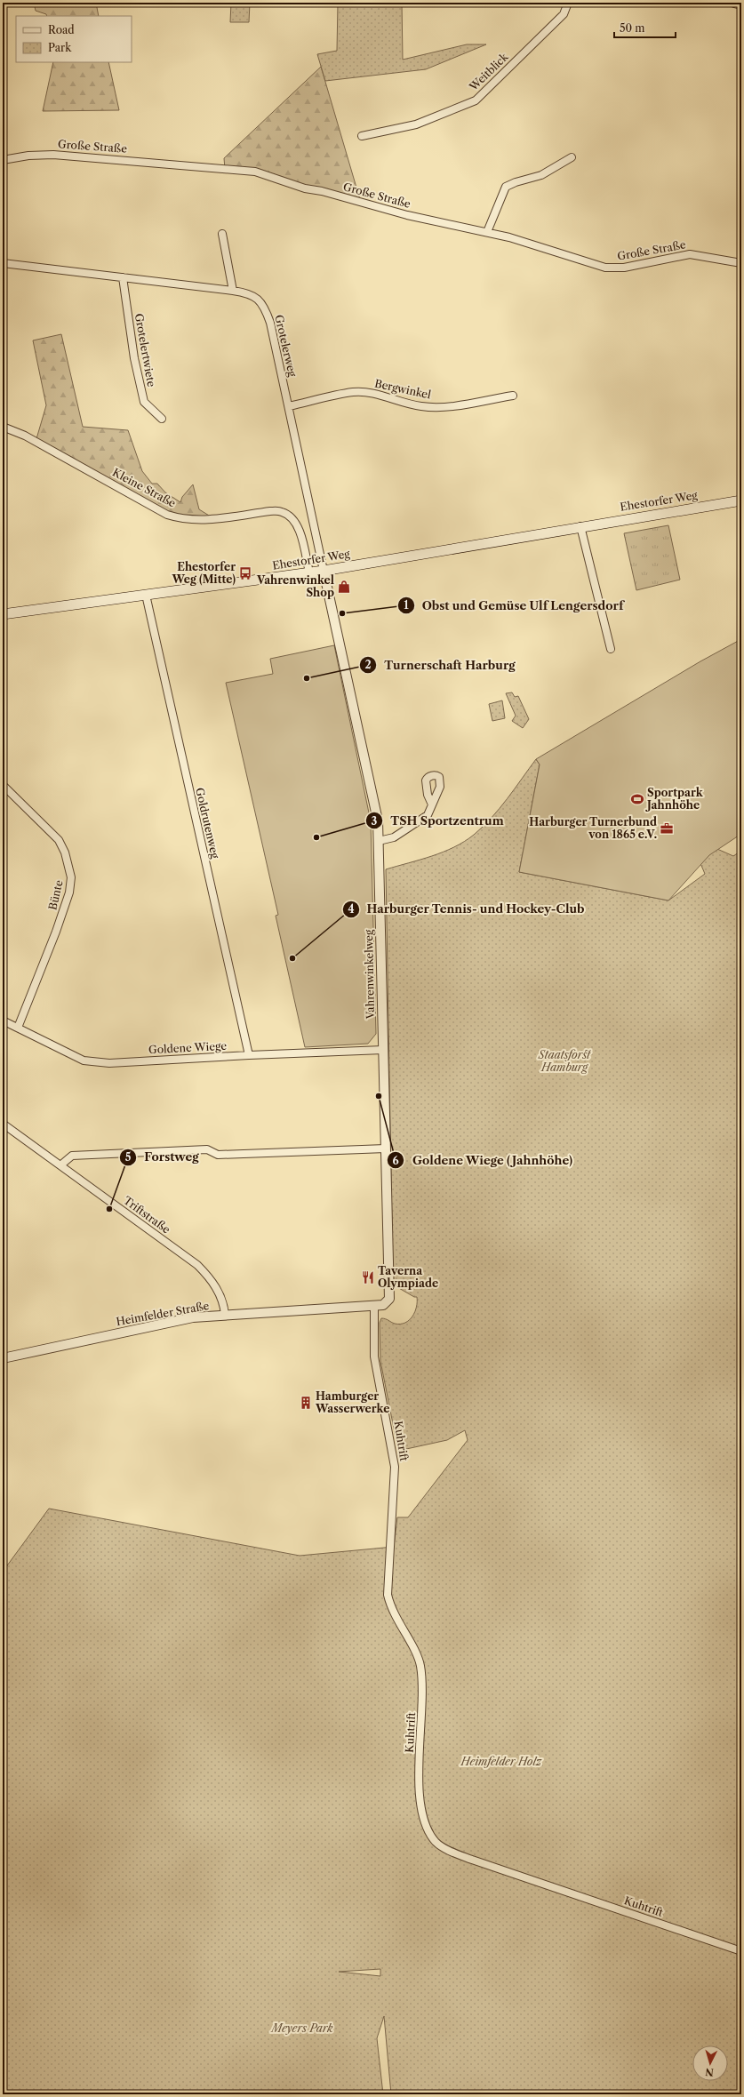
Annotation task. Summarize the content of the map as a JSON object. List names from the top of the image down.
{
  "streets": {
    "main road": ["Ehestorfer Weg"],
    "street": [
      "Weitblick",
      "Große Straße",
      "Grotelerweg",
      "Grotelertwiete",
      "Bergwinkel",
      "Kleine Straße",
      "Goldrutenweg",
      "Bünte",
      "Vahrenwinkelweg",
      "Goldene Wiege",
      "Triftstraße",
      "Heimfelder Straße",
      "Kuhtrift"
    ]
  },
  "crossings": [
    ["Grotelerweg", "Grotelertwiete"],
    ["Grotelerweg", "Bergwinkel"],
    ["Grotelerweg", "Ehestorfer Weg"],
    ["Grotelerweg", "Vahrenwinkelweg"],
    ["Kleine Straße", "Ehestorfer Weg"],
    ["Ehestorfer Weg", "Goldrutenweg"],
    ["Ehestorfer Weg", "Vahrenwinkelweg"],
    ["Goldrutenweg", "Goldene Wiege"],
    ["Bünte", "Goldene Wiege"],
    ["Vahrenwinkelweg", "Goldene Wiege"],
    ["Vahrenwinkelweg", "Heimfelder Straße"],
    ["Triftstraße", "Heimfelder Straße"],
    ["Heimfelder Straße", "Kuhtrift"]
  ],
  "parks": ["Staatsforst Hamburg", "Heimfelder Holz", "Meyers Park"],
  "places": {
    "bus stop": ["Ehestorfer Weg (Mitte)"],
    "shop": ["Vahrenwinkel Shop"],
    "other": [
      "Obst und Gemüse Ulf Lengersdorf",
      "Turnerschaft Harburg",
      "TSH Sportzentrum",
      "Harburger Tennis- und Hockey-Club",
      "Goldene Wiege (Jahnhöhe)",
      "Forstweg"
    ],
    "sports": ["Sportpark Jahnhöhe"],
    "office": ["Harburger Turnerbund von 1865 e.V."],
    "restaurant": ["Taverna Olympiade"],
    "building": ["Hamburger Wasserwerke"]
  },
  "legend": ["Road", "Park"],
  "scale_bar": "50 m",
  "north": "bottom"
}
